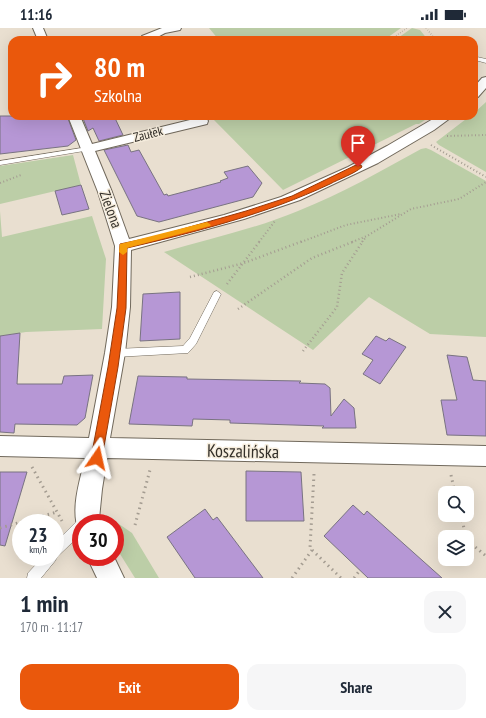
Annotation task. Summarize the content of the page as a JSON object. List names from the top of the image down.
{
  "streets": {
    "street": ["Zaułek", "Zielona", "Koszalińska"]
  },
  "crossings": [
    ["Zaułek", "Zielona"],
    ["Zielona", "Koszalińska"]
  ],
  "page": {
    "status": "11:16",
    "turn": ["80 m", "Szkolna"],
    "speed": "23 km/h",
    "limit": "30",
    "heading": ["1 min", "170 m · 11:17"],
    "buttons": ["Exit", "Share"]
  }
}
